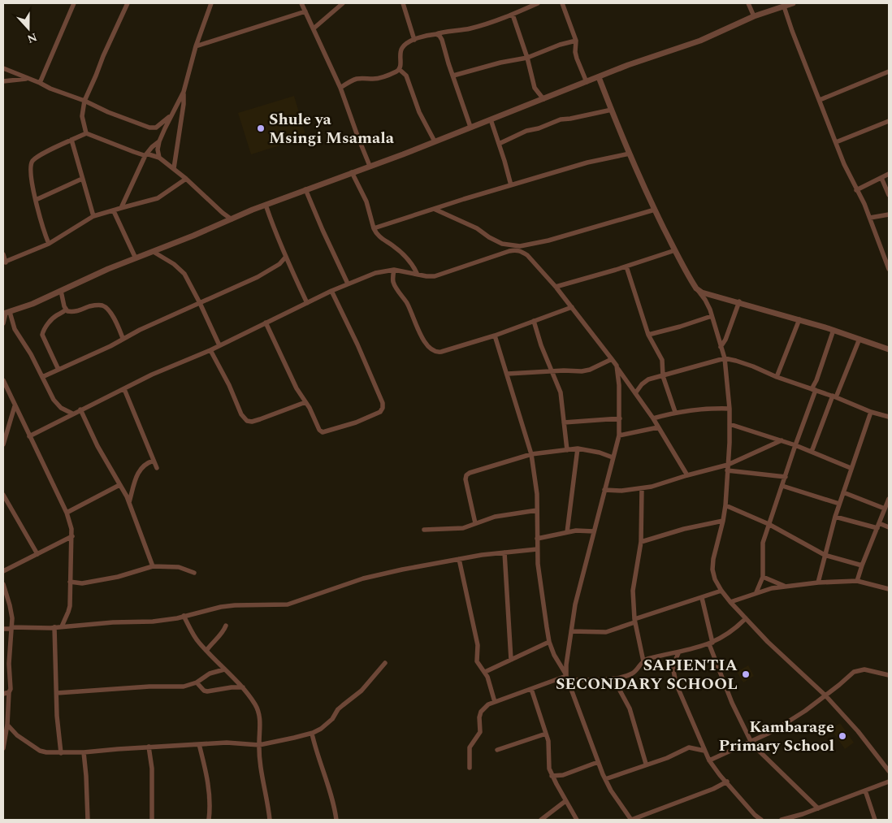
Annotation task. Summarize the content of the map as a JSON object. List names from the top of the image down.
{
  "places": ["Shule ya Msingi Msamala", "SAPIENTIA SECONDARY SCHOOL", "Kambarage Primary School"],
  "north": "bottom"
}
